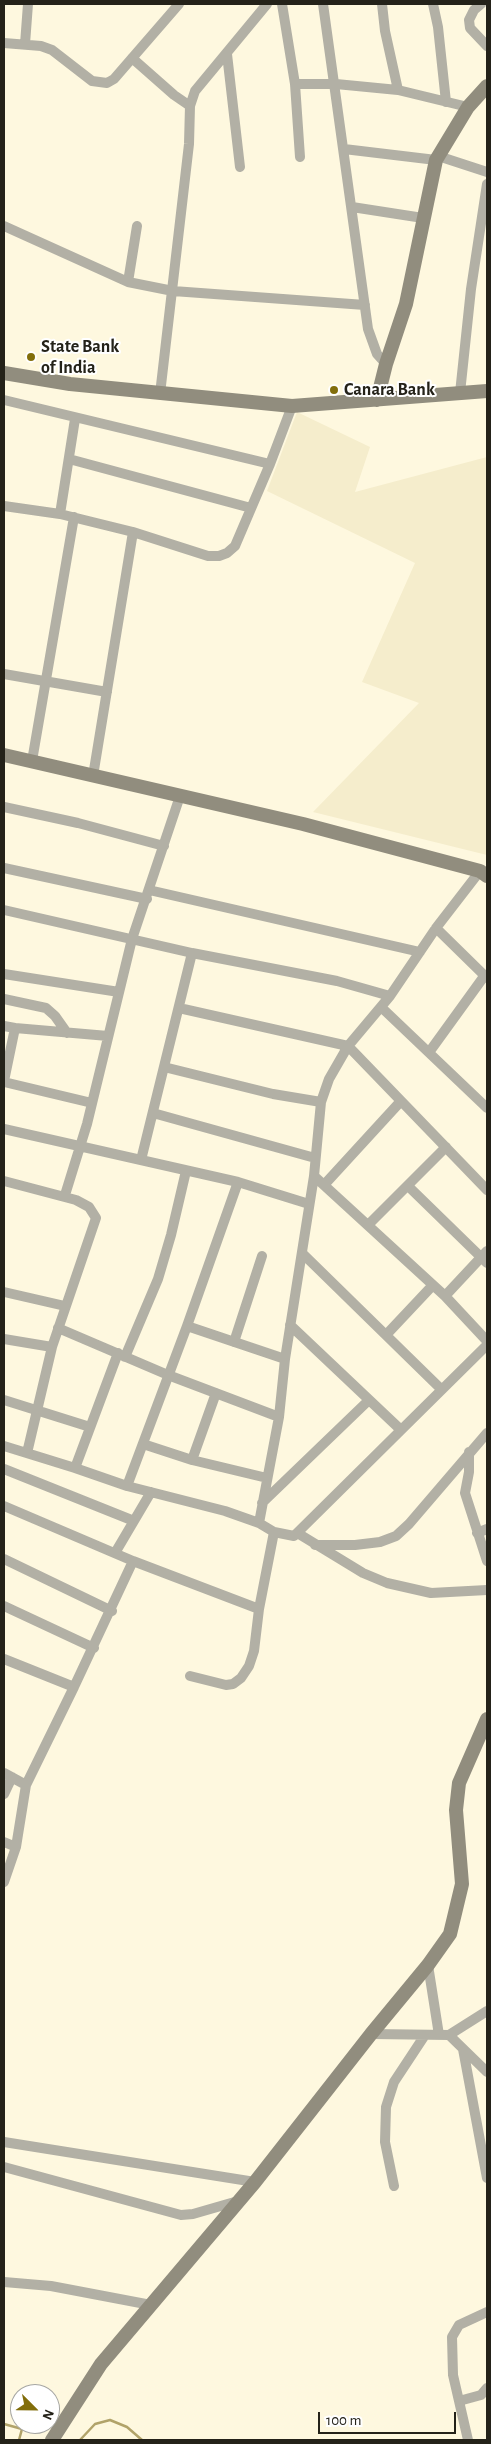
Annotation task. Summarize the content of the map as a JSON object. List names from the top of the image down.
{
  "places": ["State Bank of India", "Canara Bank"],
  "scale_bar": "100 m",
  "north": "bottom right"
}
